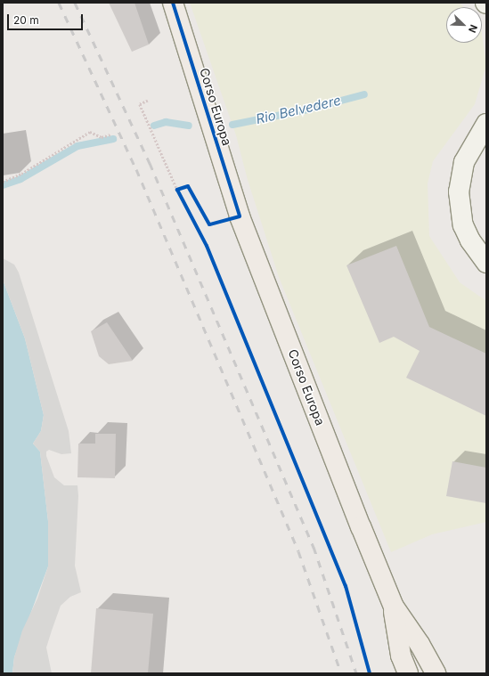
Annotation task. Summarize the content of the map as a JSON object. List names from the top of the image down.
{
  "streets": {
    "main road": ["Corso Europa"]
  },
  "water": ["Rio Belvedere"],
  "scale_bar": "20 m",
  "north": "bottom right"
}
